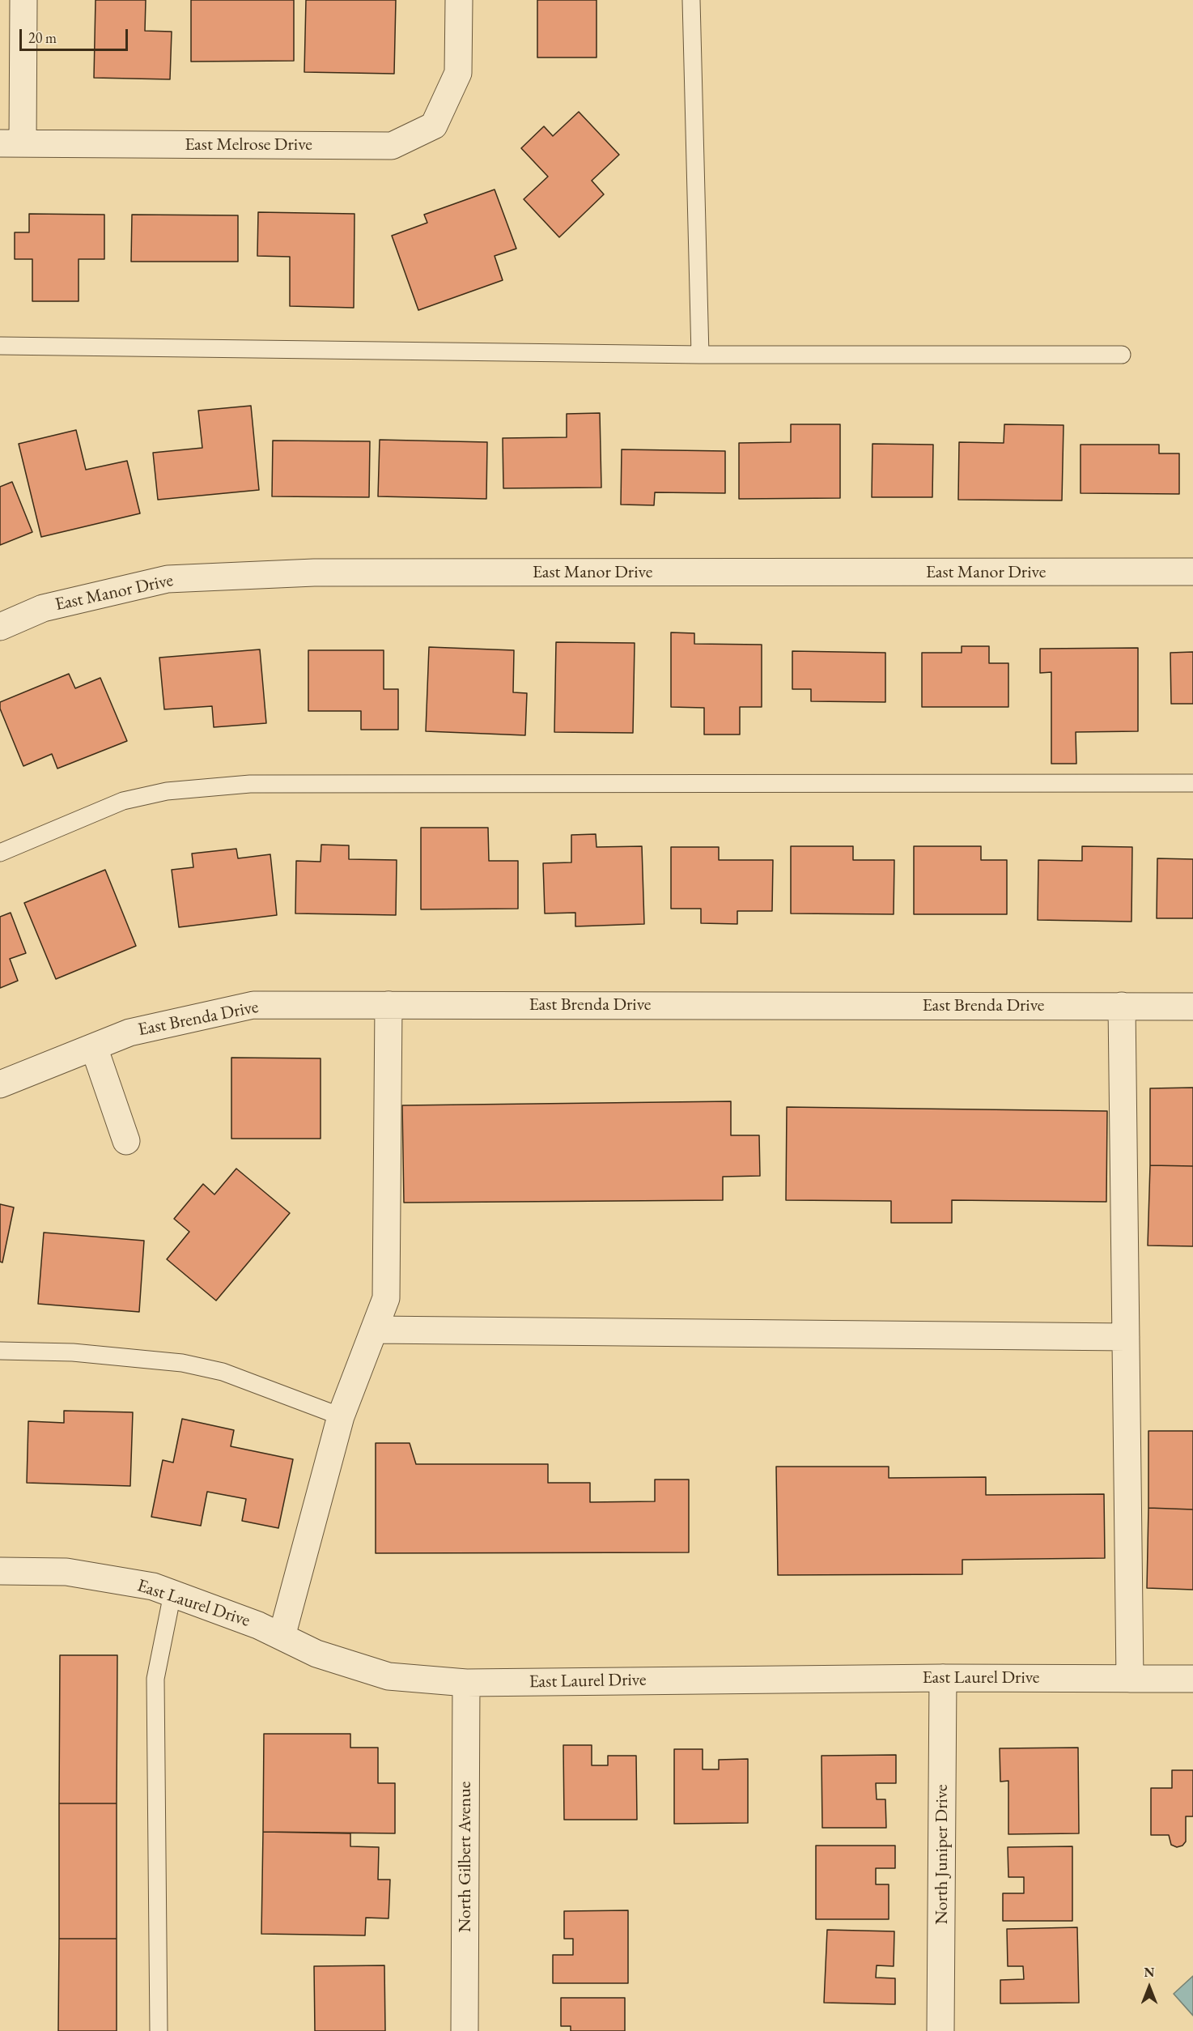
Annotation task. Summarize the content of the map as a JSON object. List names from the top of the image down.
{
  "streets": {
    "street": [
      "East Melrose Drive",
      "East Manor Drive",
      "East Brenda Drive",
      "East Laurel Drive",
      "North Juniper Drive",
      "North Gilbert Avenue"
    ]
  },
  "crossings": [
    ["East Laurel Drive", "North Juniper Drive"],
    ["East Laurel Drive", "North Gilbert Avenue"]
  ],
  "scale_bar": "20 m",
  "north": "top"
}
